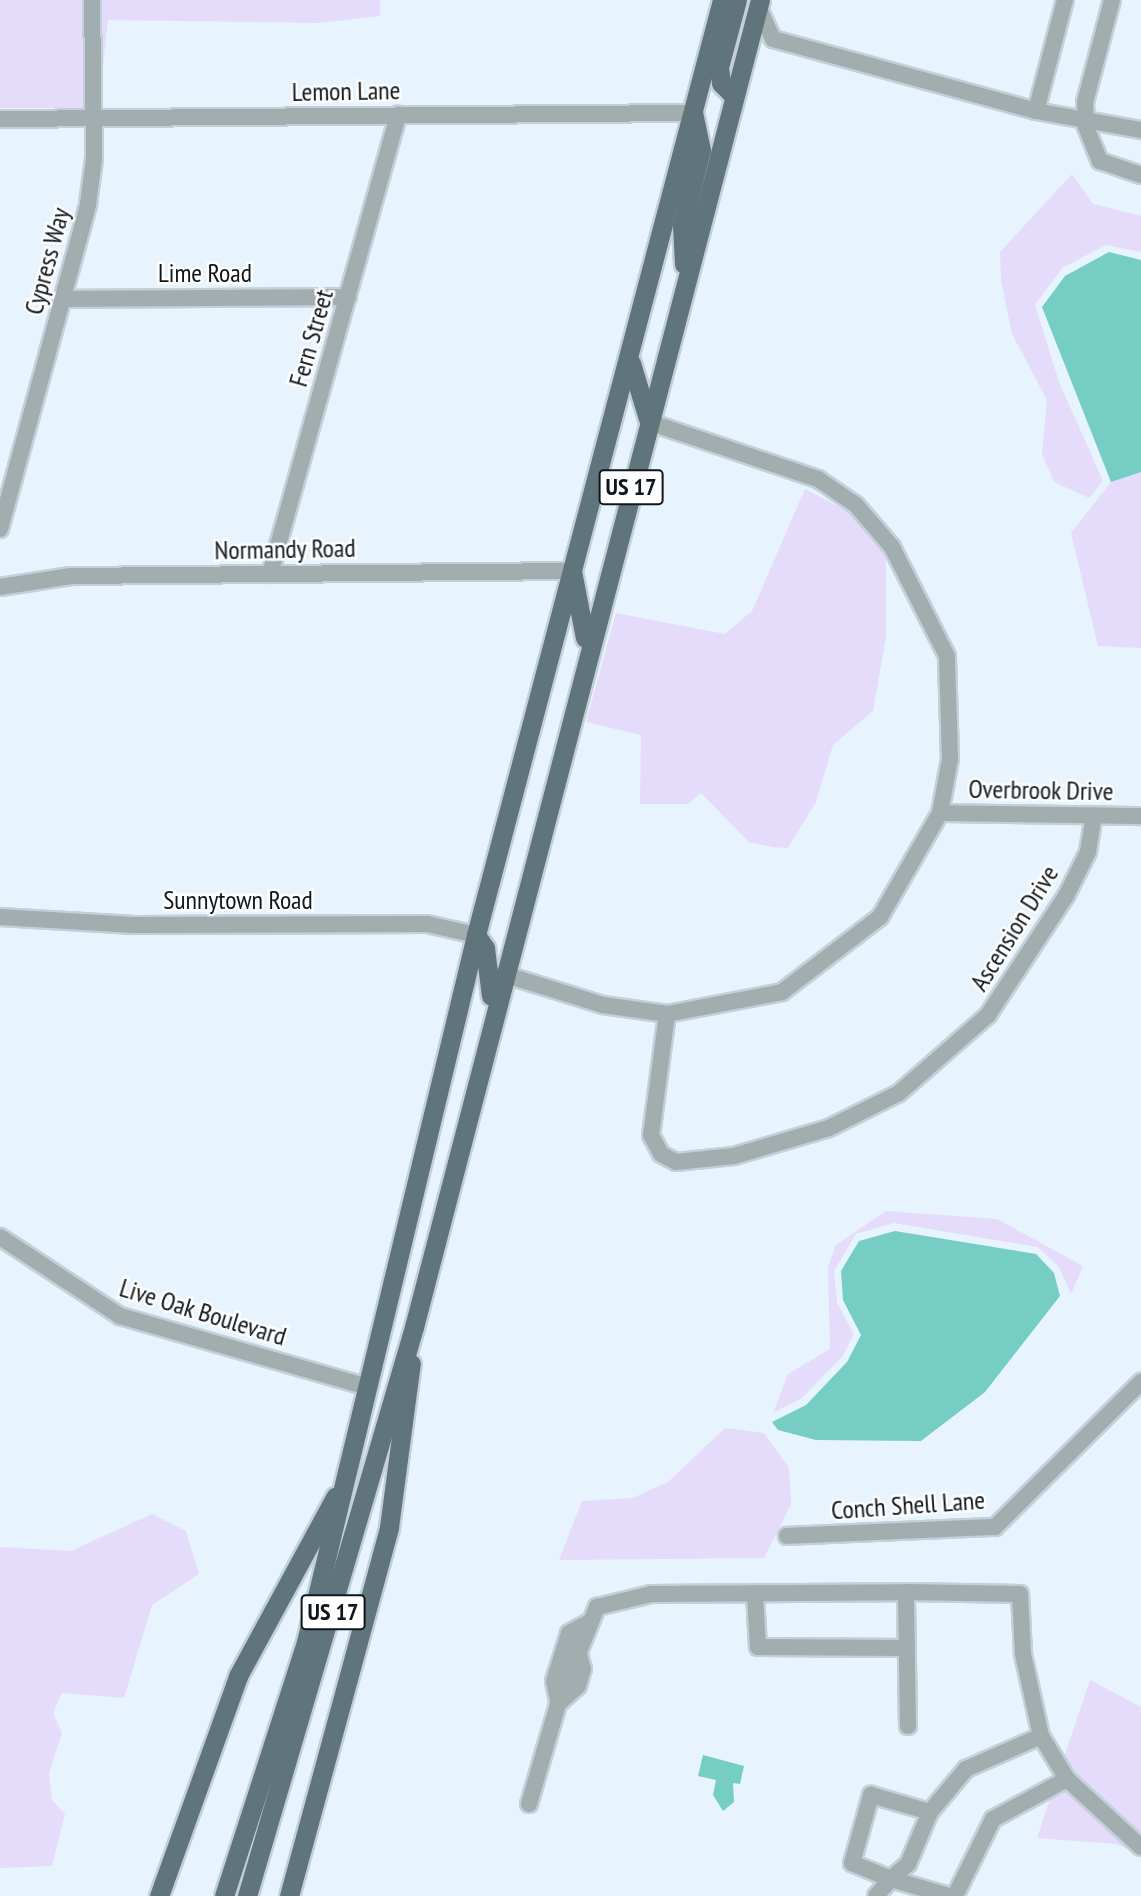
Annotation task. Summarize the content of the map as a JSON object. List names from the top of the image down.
{
  "streets": {
    "main road": ["US 17"],
    "street": [
      "Lemon Lane",
      "Cypress Way",
      "Lime Road",
      "Fern Street",
      "Normandy Road",
      "Overbrook Drive",
      "Sunnytown Road",
      "Ascension Drive",
      "Live Oak Boulevard",
      "Conch Shell Lane"
    ]
  },
  "crossings": [
    ["Lemon Lane", "Cypress Way"],
    ["Lemon Lane", "Fern Street"],
    ["Lemon Lane", "US 17"],
    ["Cypress Way", "Lime Road"],
    ["Lime Road", "Fern Street"],
    ["Fern Street", "Normandy Road"],
    ["US 17", "Normandy Road"],
    ["US 17", "Sunnytown Road"],
    ["US 17", "Live Oak Boulevard"],
    ["Overbrook Drive", "Ascension Drive"]
  ]
}
